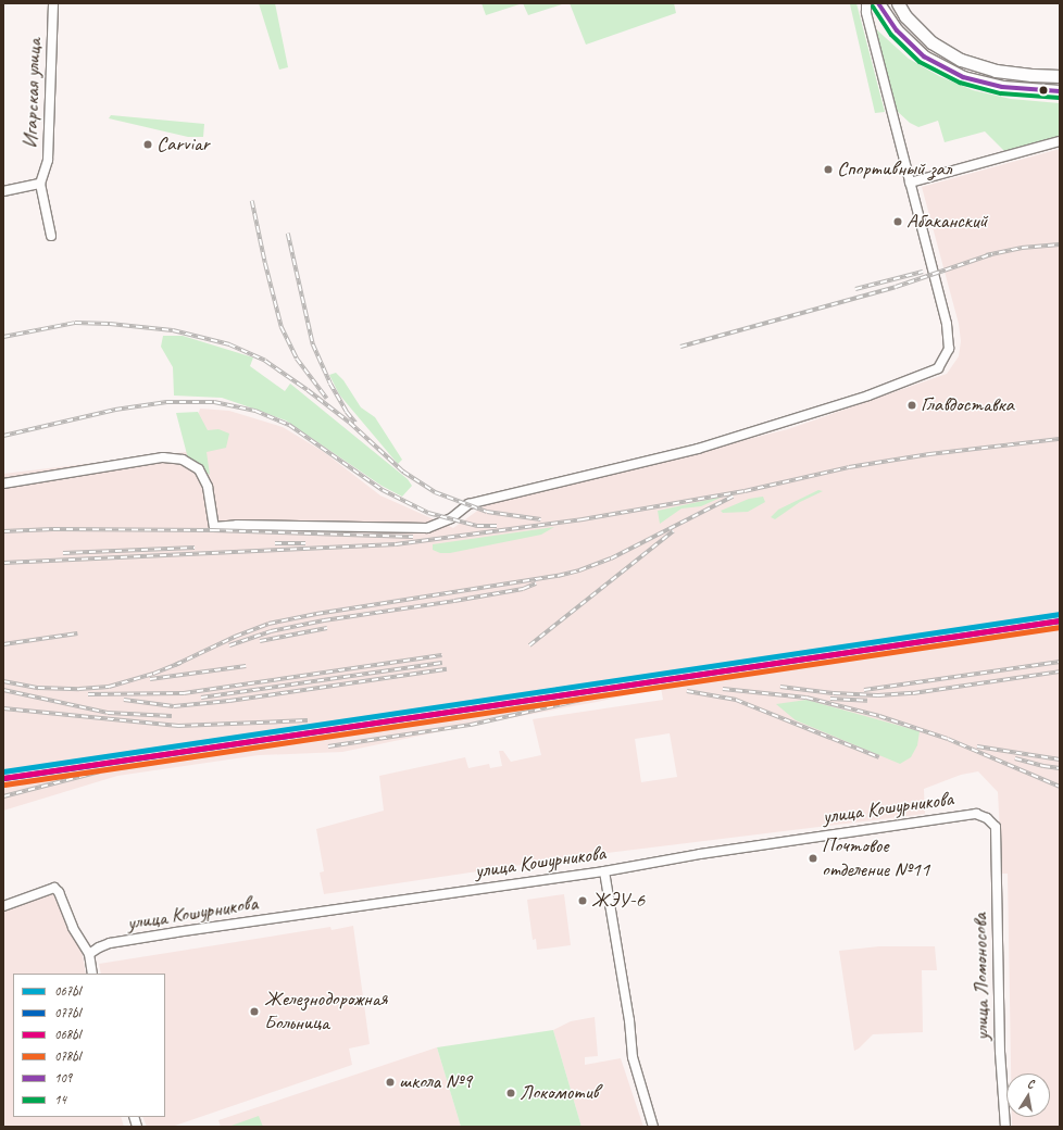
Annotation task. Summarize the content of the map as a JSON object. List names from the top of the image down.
{
  "streets": {
    "street": ["Игарская улица", "улица Кошурникова", "улица Ломоносова"]
  },
  "crossings": [
    ["улица Кошурникова", "улица Ломоносова"]
  ],
  "places": [
    "Carviar",
    "Спортивный зал",
    "Абаканский",
    "Главдоставка",
    "Почтовое отделение №11",
    "ЖЭУ-6",
    "Железнодорожная Больница",
    "школа №9",
    "Локомотив"
  ],
  "lines": [
    "transit line 109",
    "transit line 14",
    "transit line 067Ы",
    "transit line 077Ы",
    "transit line 068Ы",
    "transit line 078Ы"
  ],
  "legend": [
    "067Ы",
    "077Ы",
    "068Ы",
    "078Ы",
    "109",
    "14"
  ],
  "north": "top"
}
